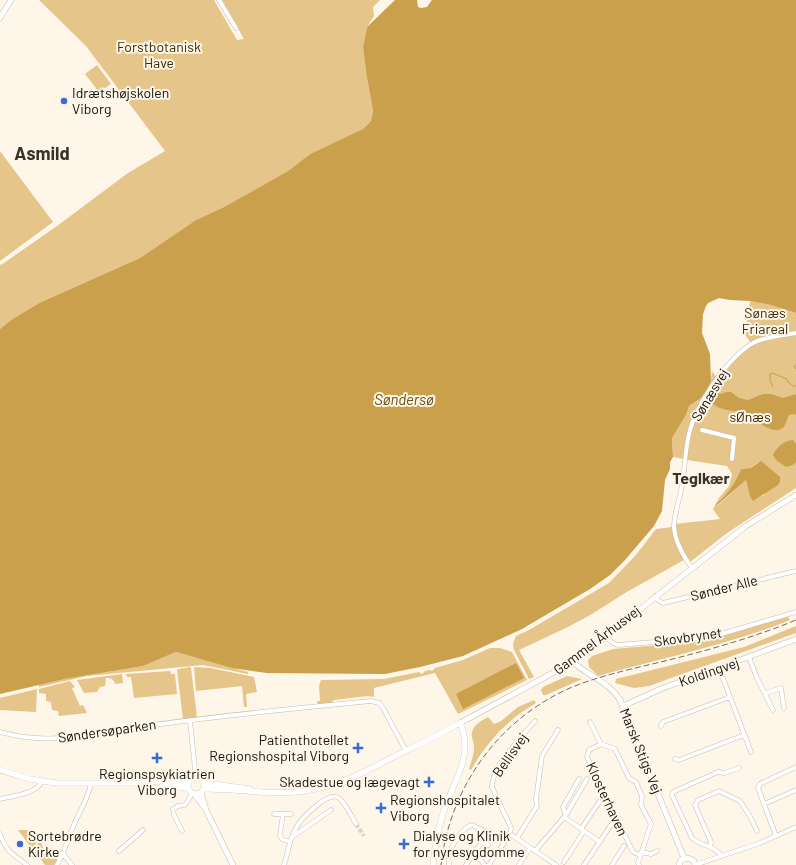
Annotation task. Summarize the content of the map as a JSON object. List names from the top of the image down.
{
  "streets": {
    "main road": ["Gammel Århusvej"],
    "street": [
      "Sønæsvej",
      "Sønder Alle",
      "Skovbrynet",
      "Koldingvej",
      "Søndersøparken",
      "Marsk Stigs Vej",
      "Bellisvej",
      "Klosterhaven"
    ]
  },
  "crossings": [
    ["Sønæsvej", "Gammel Århusvej"],
    ["Sønder Alle", "Gammel Århusvej"],
    ["Skovbrynet", "Gammel Århusvej"],
    ["Gammel Århusvej", "Søndersøparken"],
    ["Gammel Århusvej", "Marsk Stigs Vej"],
    ["Koldingvej", "Marsk Stigs Vej"]
  ],
  "districts": ["Asmild", "Teglkær"],
  "water": ["Søndersø"],
  "parks": ["Forstbotanisk Have", "Sønæs Friareal", "sØnæs"],
  "places": {
    "other": ["Idrætshøjskolen Viborg", "Sortebrødre Kirke"],
    "health": [
      "Patienthotellet Regionshospital Viborg",
      "Regionspsykiatrien Viborg",
      "Skadestue og lægevagt",
      "Regionshospitalet Viborg",
      "Dialyse og Klinik for nyresygdomme"
    ]
  }
}
